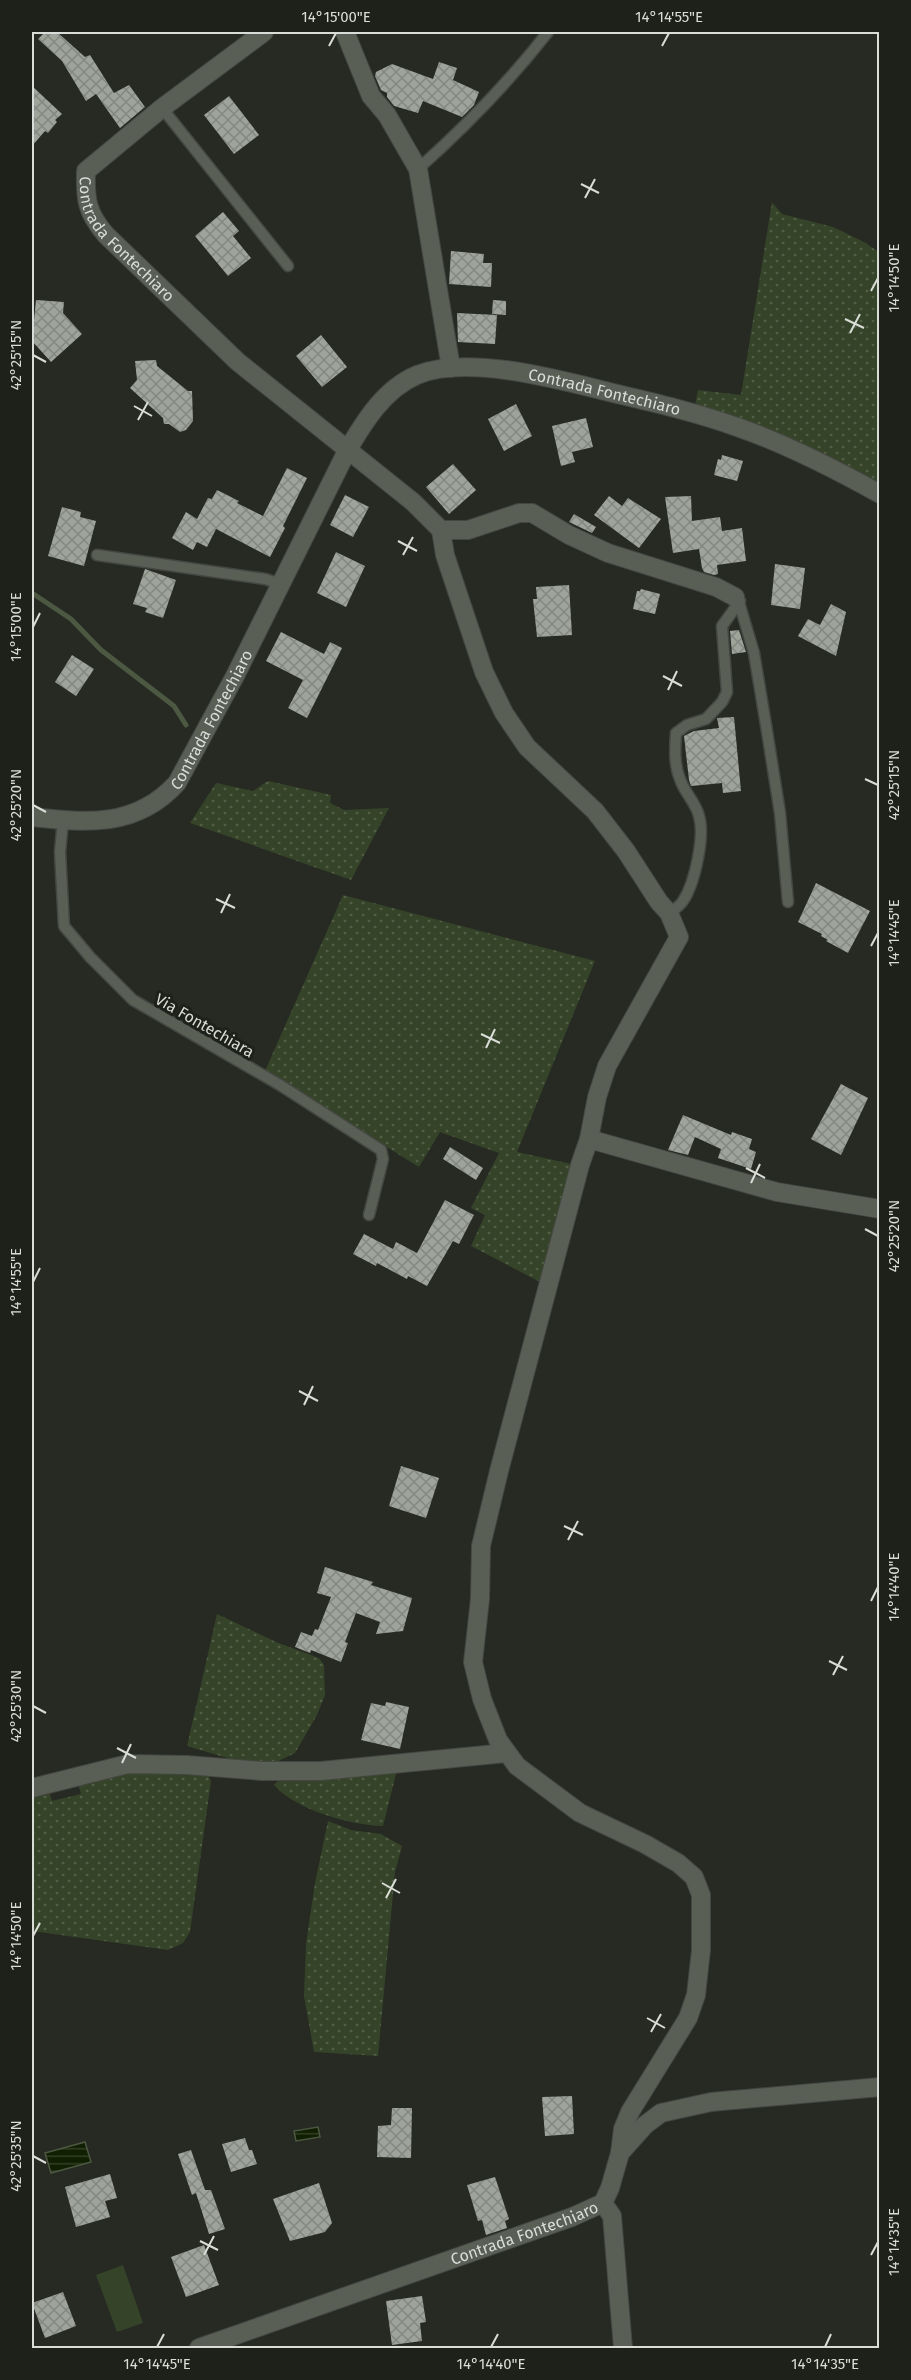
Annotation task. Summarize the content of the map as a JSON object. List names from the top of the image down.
{
  "streets": {
    "street": ["Contrada Fontechiaro"],
    "lane": ["Via Fontechiara"]
  },
  "crossings": [
    ["Contrada Fontechiaro", "Via Fontechiara"]
  ],
  "coordinates": [
    "14°15'00\"E",
    "14°14'55\"E",
    "14°14'50\"E",
    "42°25'15\"N",
    "42°25'20\"N",
    "14°14'45\"E",
    "14°14'40\"E",
    "42°25'30\"N",
    "42°25'35\"N",
    "14°14'35\"E"
  ]
}
